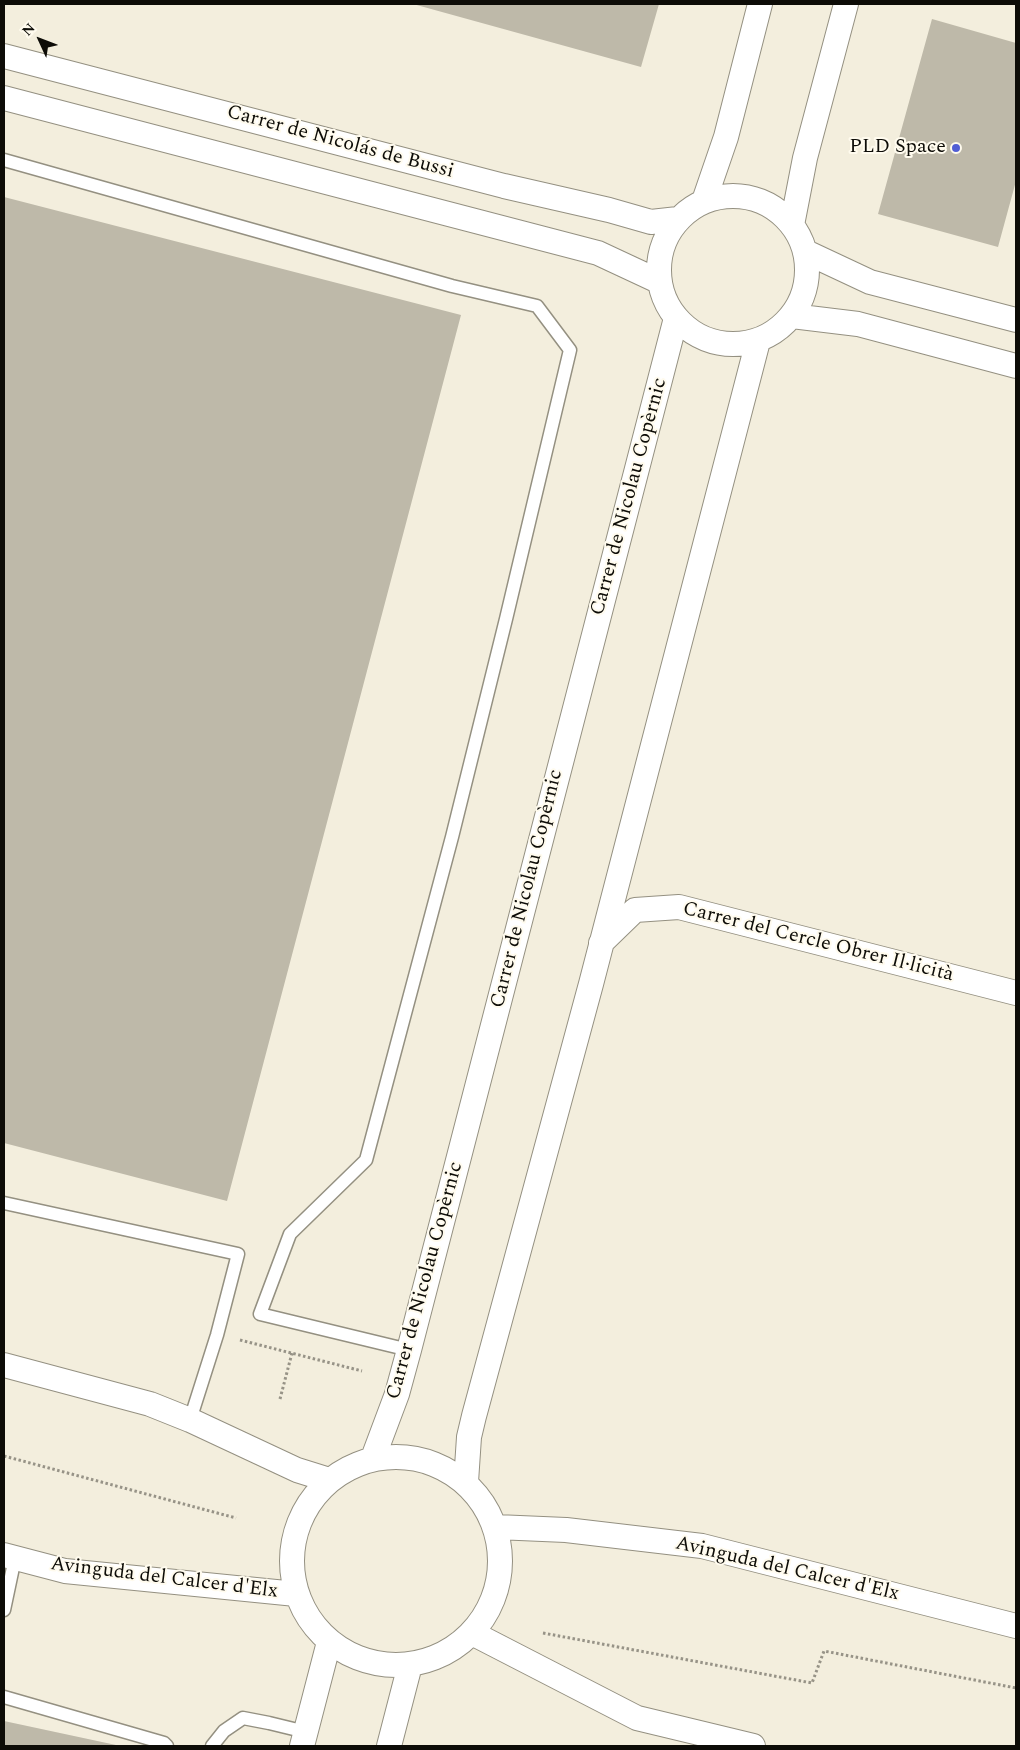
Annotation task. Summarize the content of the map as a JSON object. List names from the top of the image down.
{
  "streets": {
    "street": [
      "Carrer de Nicolás de Bussi",
      "Carrer de Nicolau Copèrnic",
      "Carrer del Cercle Obrer Il·licità",
      "Avinguda del Calcer d'Elx"
    ]
  },
  "crossings": [
    ["Carrer de Nicolás de Bussi", "Carrer de Nicolau Copèrnic"]
  ],
  "places": ["PLD Space"],
  "north": "top left"
}
